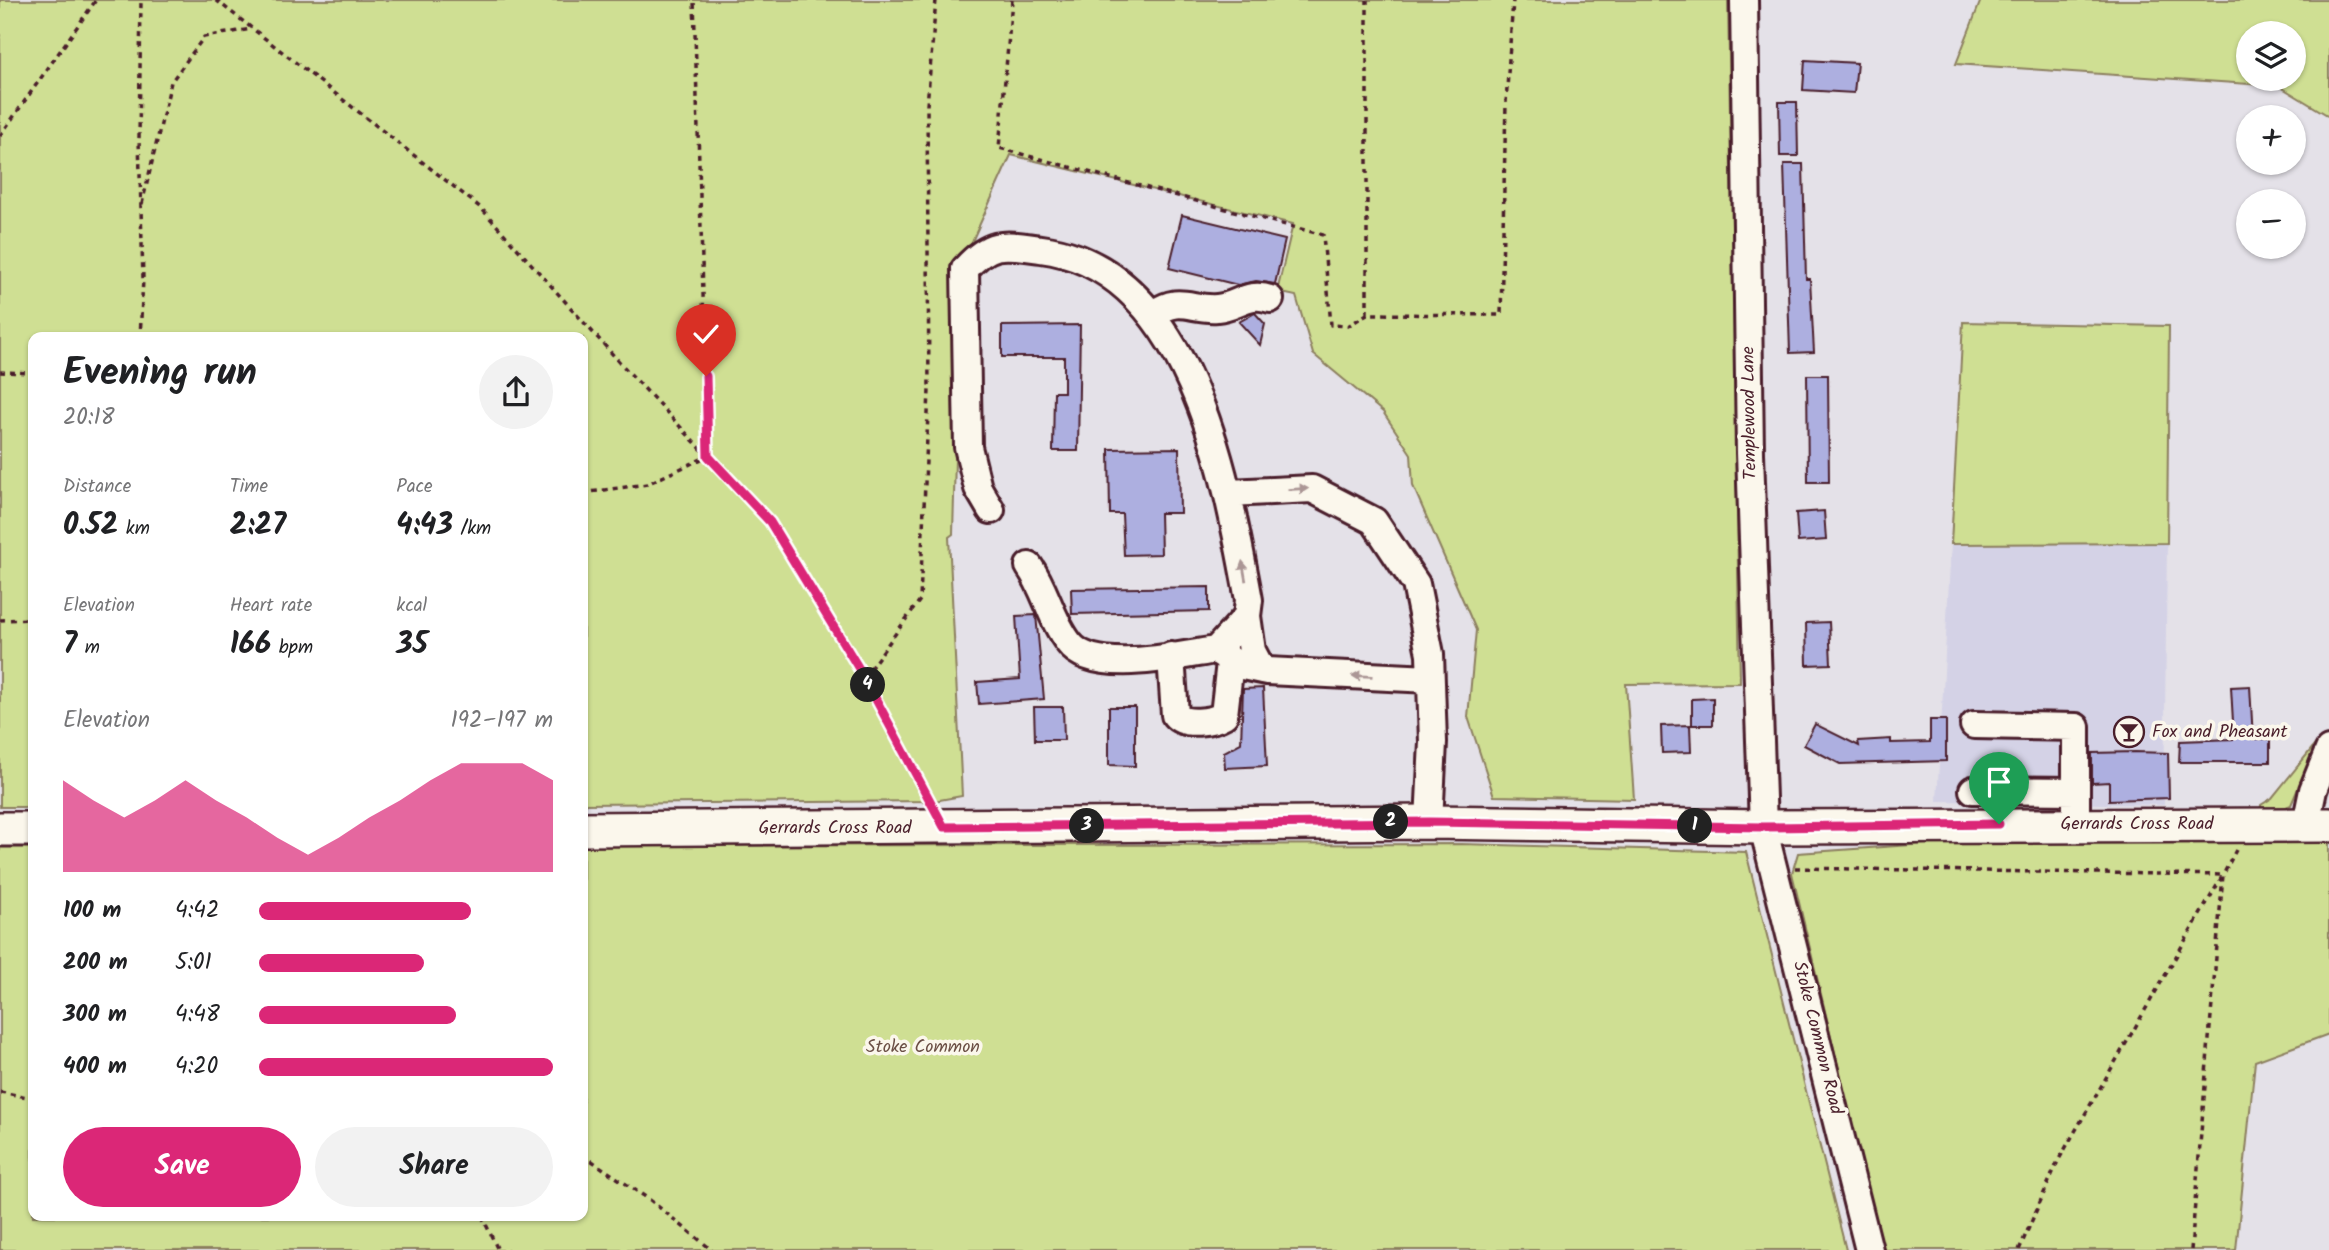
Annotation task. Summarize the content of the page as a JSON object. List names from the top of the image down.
{
  "streets": {
    "main road": ["Gerrards Cross Road"],
    "street": ["Templewood Lane", "Stoke Common Road"]
  },
  "crossings": [
    ["Templewood Lane", "Gerrards Cross Road"],
    ["Templewood Lane", "Stoke Common Road"],
    ["Gerrards Cross Road", "Stoke Common Road"]
  ],
  "parks": ["Stoke Common"],
  "places": {
    "bar": ["Fox and Pheasant"]
  },
  "page": {
    "map_buttons": ["+", "−"],
    "heading": ["Evening run", "20:18"],
    "stats": [
      ["Distance", "0.52 km"],
      ["Time", "2:27"],
      ["Pace", "4:43 /km"],
      ["Elevation", "7 m"],
      ["Heart rate", "166 bpm"],
      ["kcal", "35"]
    ],
    "pins": [
      "4",
      "2",
      "1",
      "3"
    ],
    "chart": ["Elevation", "192–197 m"],
    "list": [
      {
        "name": "100 m",
        "note": "4:42"
      },
      {
        "name": "200 m",
        "note": "5:01"
      },
      {
        "name": "300 m",
        "note": "4:48"
      },
      {
        "name": "400 m",
        "note": "4:20"
      }
    ],
    "buttons": ["Save", "Share"]
  }
}
